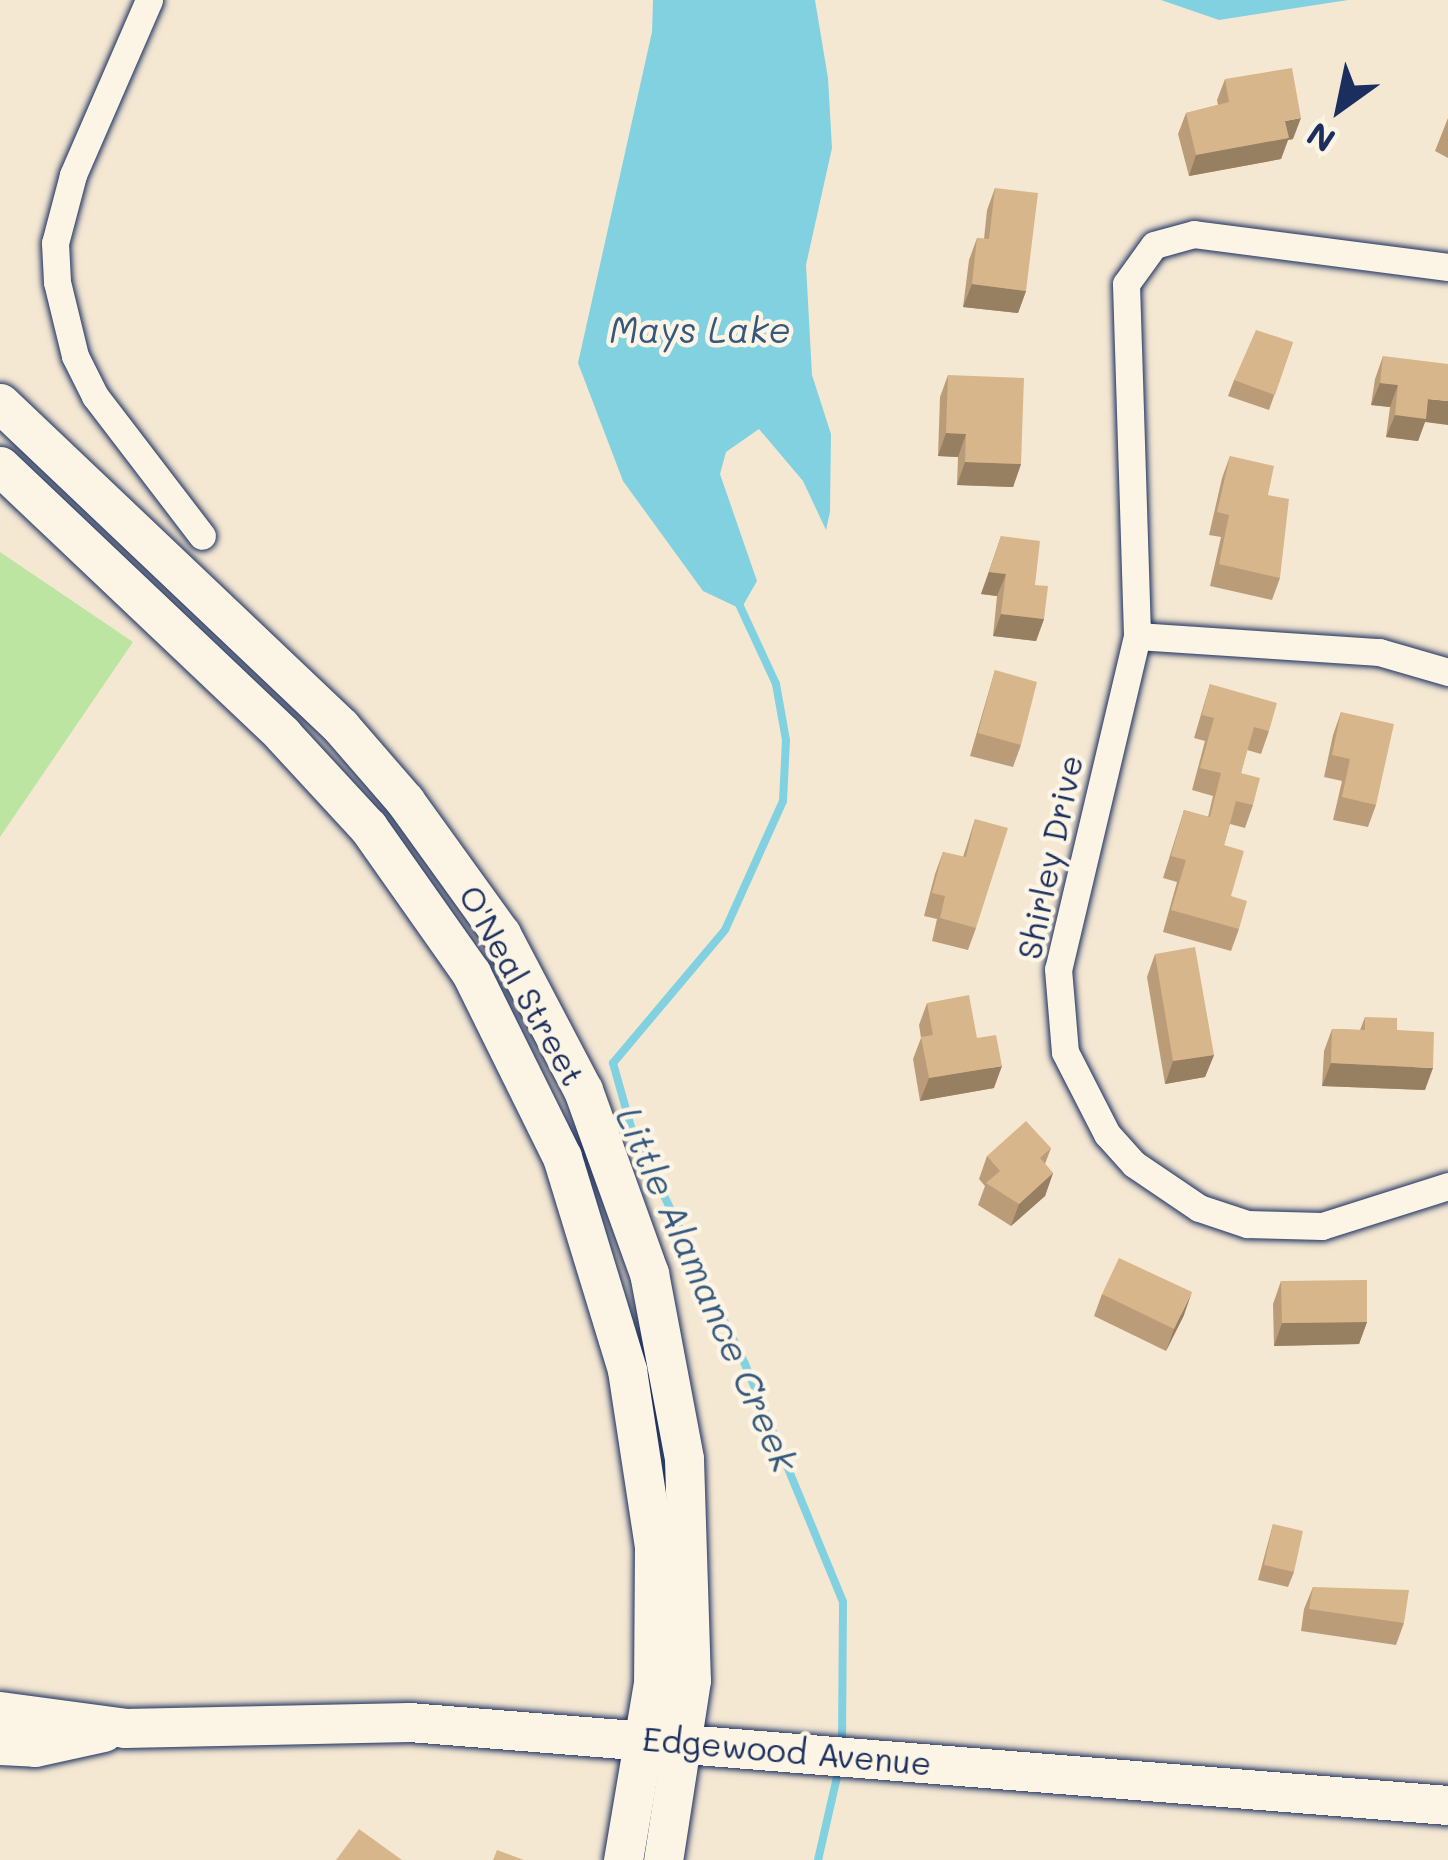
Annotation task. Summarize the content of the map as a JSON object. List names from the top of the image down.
{
  "streets": {
    "street": ["Shirley Drive", "O'Neal Street", "Edgewood Avenue"]
  },
  "crossings": [
    ["O'Neal Street", "Edgewood Avenue"]
  ],
  "water": ["Mays Lake", "Little Alamance Creek"],
  "north": "bottom left"
}
